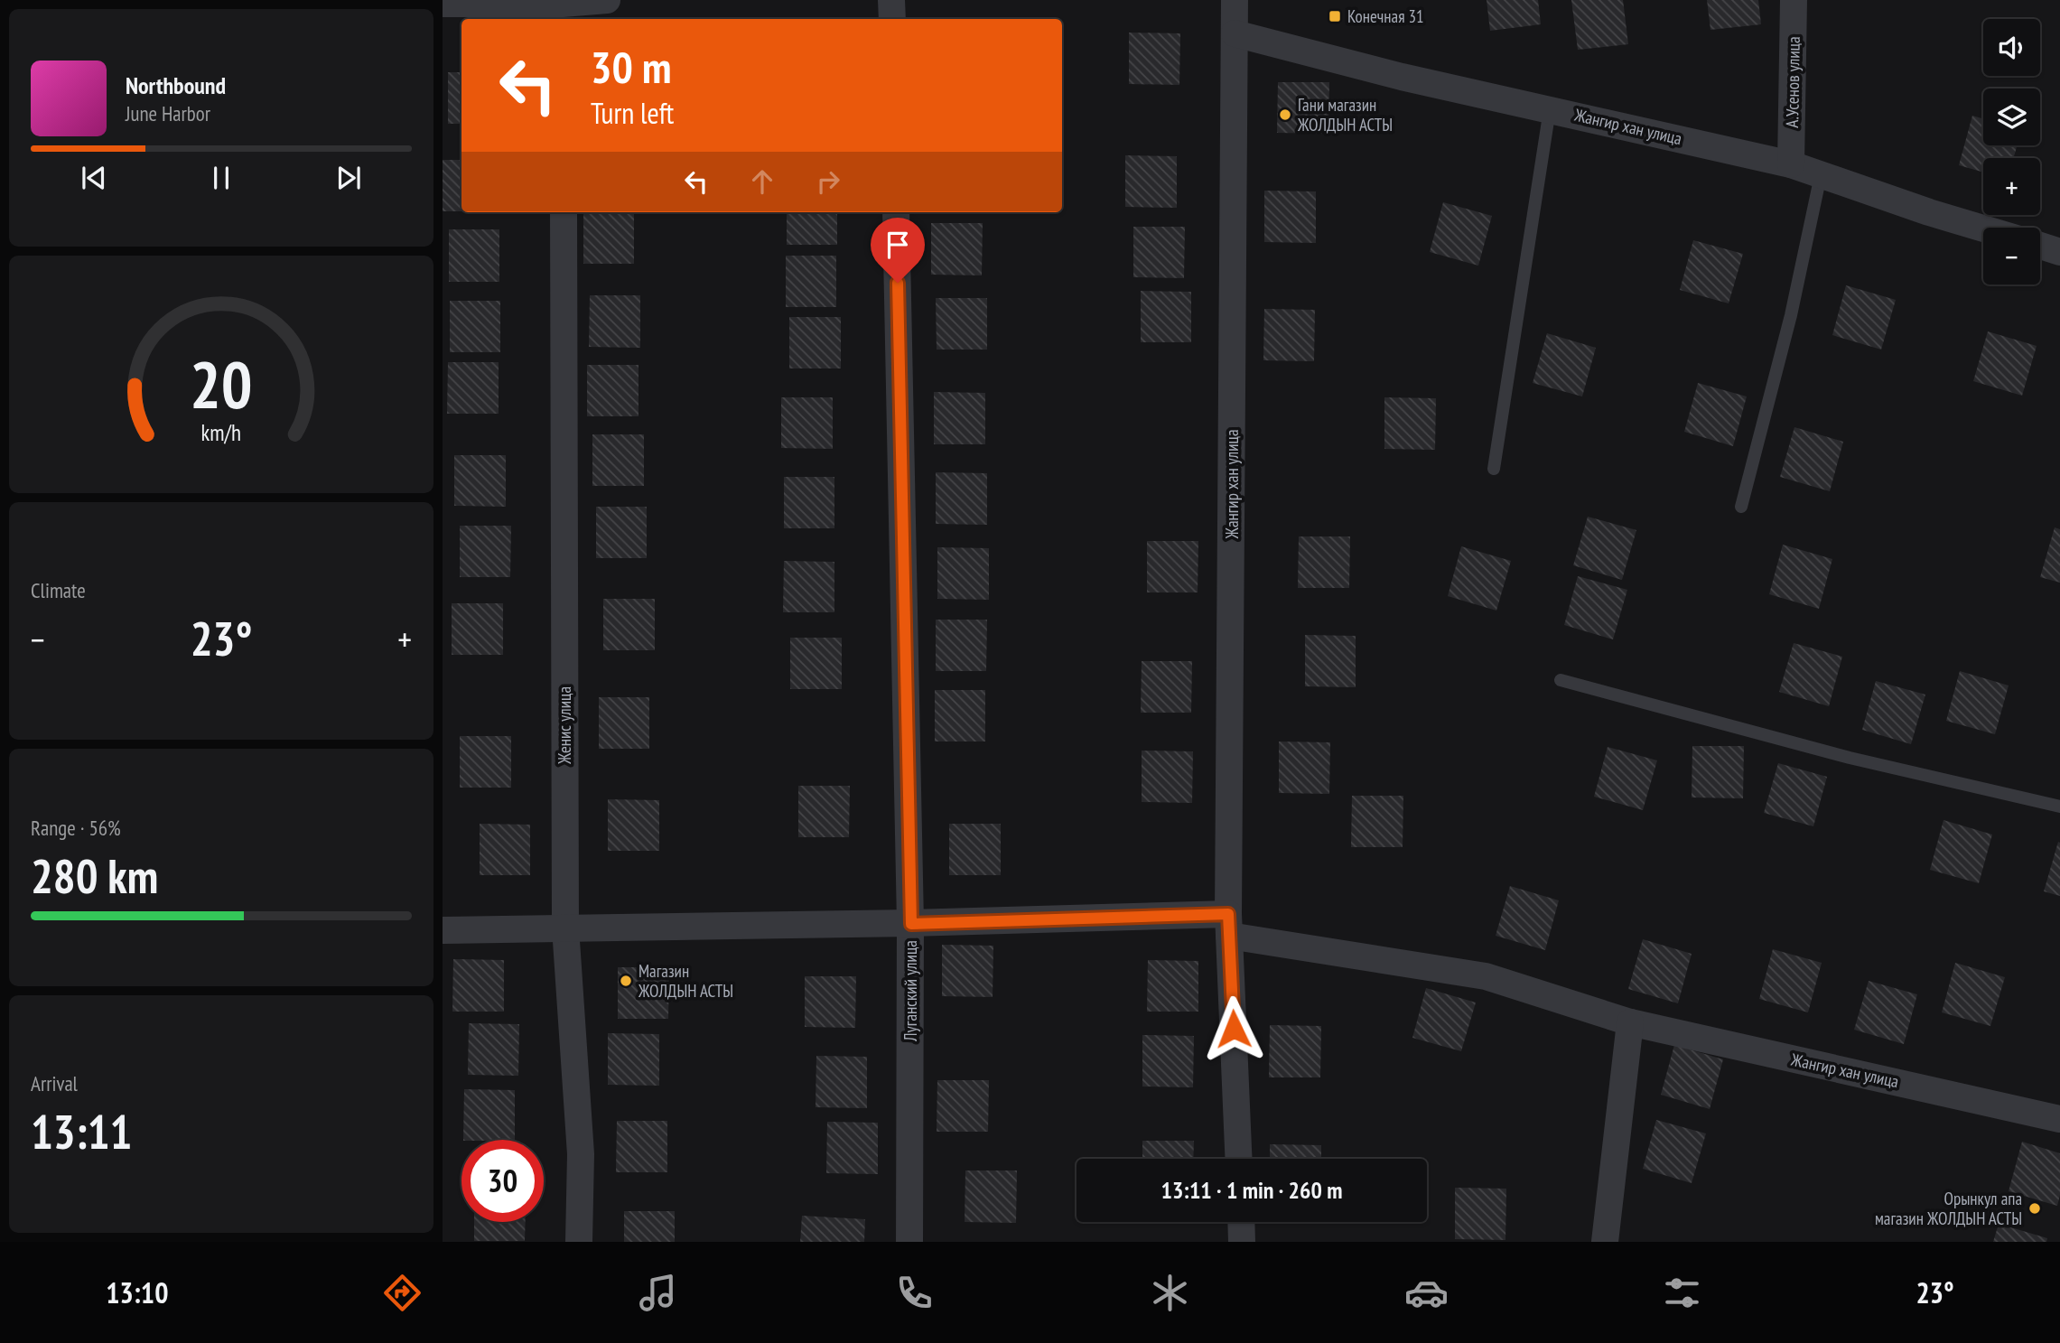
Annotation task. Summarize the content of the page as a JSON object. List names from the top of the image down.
{
  "streets": {
    "street": [
      "А.Усенов улица",
      "Жангир хан улица",
      "Женис улица",
      "Луганский улица"
    ]
  },
  "crossings": [
    ["А.Усенов улица", "Жангир хан улица"]
  ],
  "places": {
    "transit": ["Конечная 31"],
    "other": ["Гани магазин ЖОЛДЫН АСТЫ", "Магазин ЖОЛДЫН АСТЫ", "Орынкул апа магазин ЖОЛДЫН АСТЫ"]
  },
  "page": {
    "map_buttons": ["+", "−"],
    "turn": ["30 m", "Turn left"],
    "song": ["Northbound", "June Harbor"],
    "tile": [
      "Climate",
      ["Range · 56%", "280 km"],
      ["Arrival", "13:11"]
    ],
    "heat": ["−", "23°", "+"],
    "limit": "30",
    "trip": "13:11 · 1 min · 260 m",
    "tabs": ["13:10", "23°"],
    "gauge": ["20", "km/h"]
  }
}
